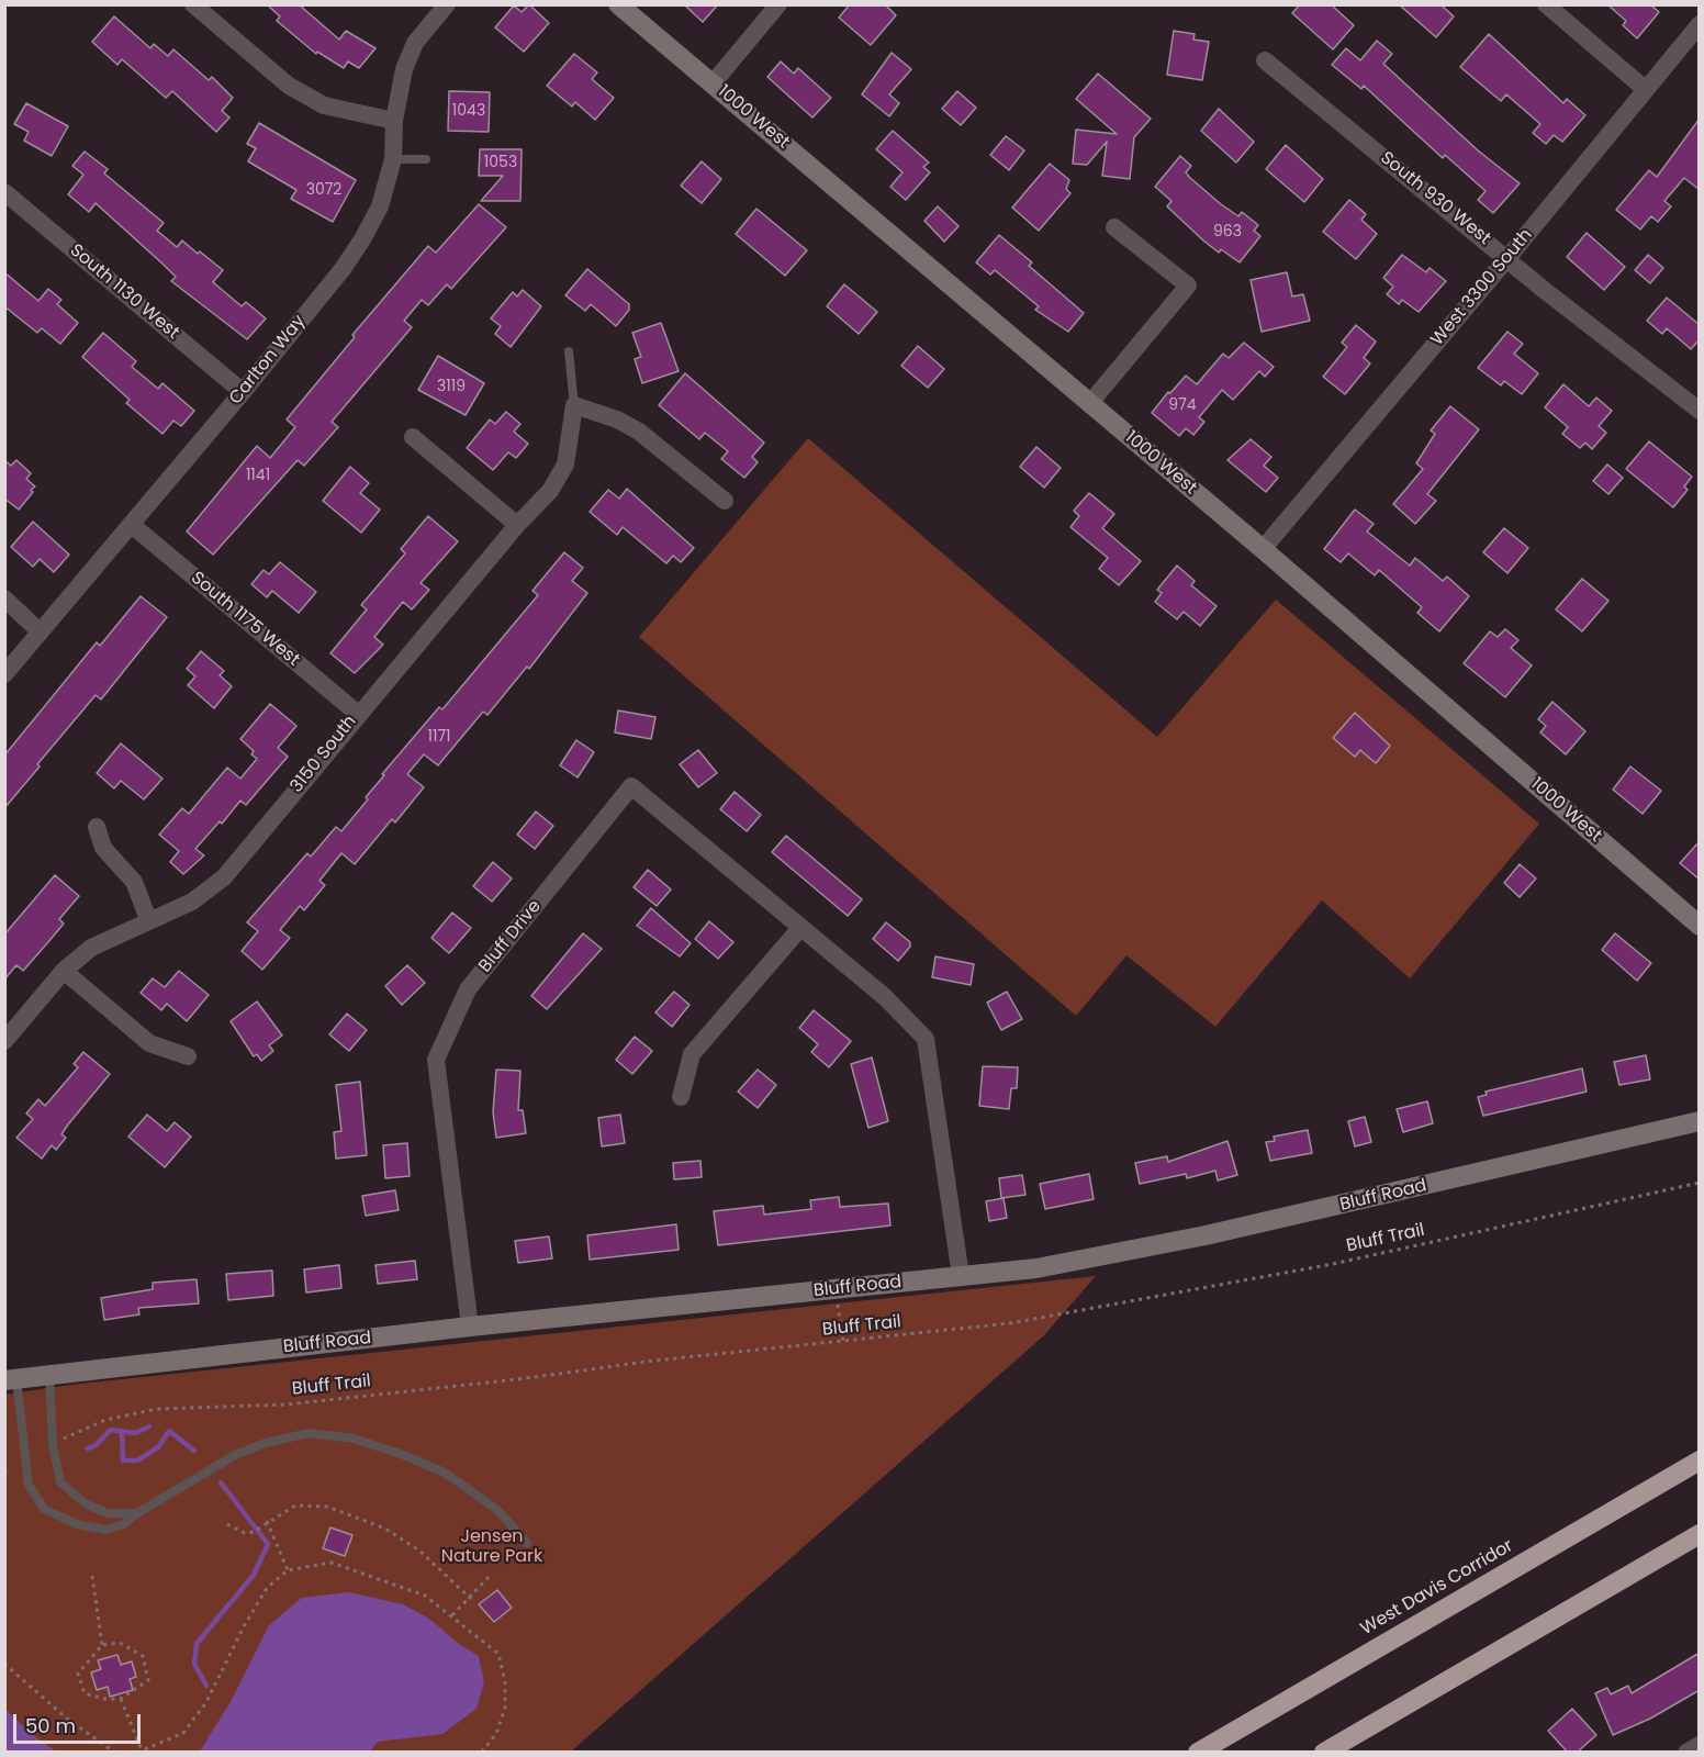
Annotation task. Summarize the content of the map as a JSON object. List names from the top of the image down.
{
  "streets": {
    "highway": ["West Davis Corridor"],
    "main road": ["1000 West", "Bluff Road"],
    "street": [
      "South 930 West",
      "West 3300 South",
      "South 1130 West",
      "Carlton Way",
      "South 1175 West",
      "3150 South",
      "Bluff Drive"
    ],
    "path": ["Bluff Trail"]
  },
  "crossings": [
    ["1000 West", "West 3300 South"],
    ["South 930 West", "West 3300 South"],
    ["South 1130 West", "Carlton Way"],
    ["Carlton Way", "South 1175 West"],
    ["South 1175 West", "3150 South"],
    ["Bluff Drive", "Bluff Road"]
  ],
  "parks": ["Jensen Nature Park"],
  "house_numbers": [
    "1043",
    "1053",
    "3072",
    "963",
    "3119",
    "974",
    "1141",
    "1171"
  ],
  "scale_bar": "50 m"
}
